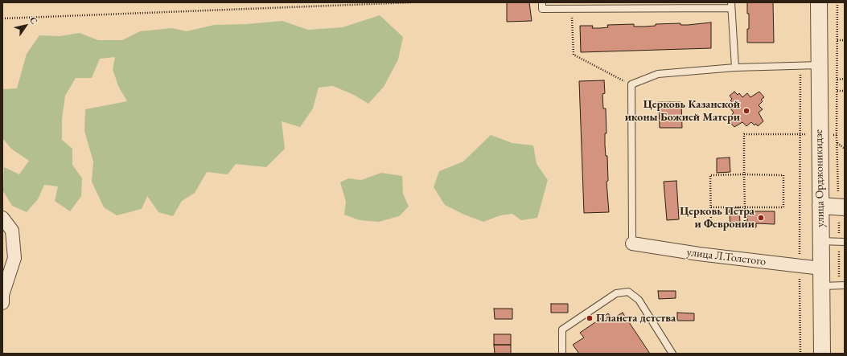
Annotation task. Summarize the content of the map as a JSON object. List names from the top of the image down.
{
  "streets": {
    "street": ["улица Орджоникидзе", "улица Л.Толстого"]
  },
  "crossings": [
    ["улица Орджоникидзе", "улица Л.Толстого"]
  ],
  "places": ["Церковь Казанской иконы Божией Матери", "Церковь Петра и Февронии", "Планета детства"],
  "north": "top right"
}
